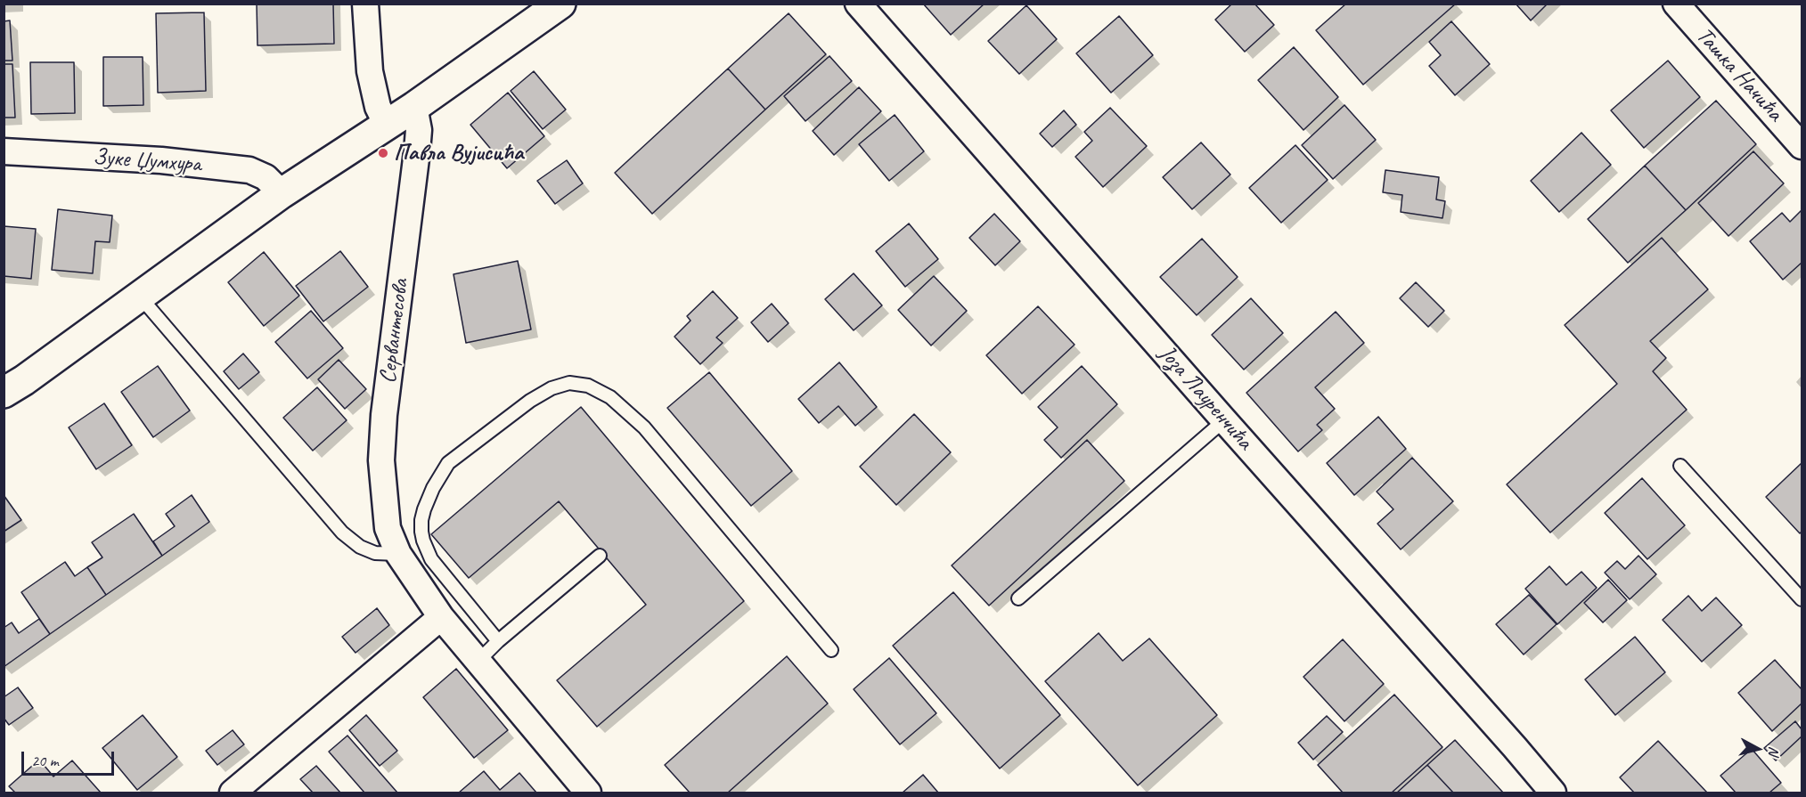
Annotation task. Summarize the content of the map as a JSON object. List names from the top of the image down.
{
  "streets": {
    "street": [
      "Ташка Начића",
      "Зуке Џумхура",
      "Сервантесова",
      "Јоза Лауренчића"
    ]
  },
  "places": ["Павла Вујисића"],
  "scale_bar": "20 m",
  "north": "right"
}
